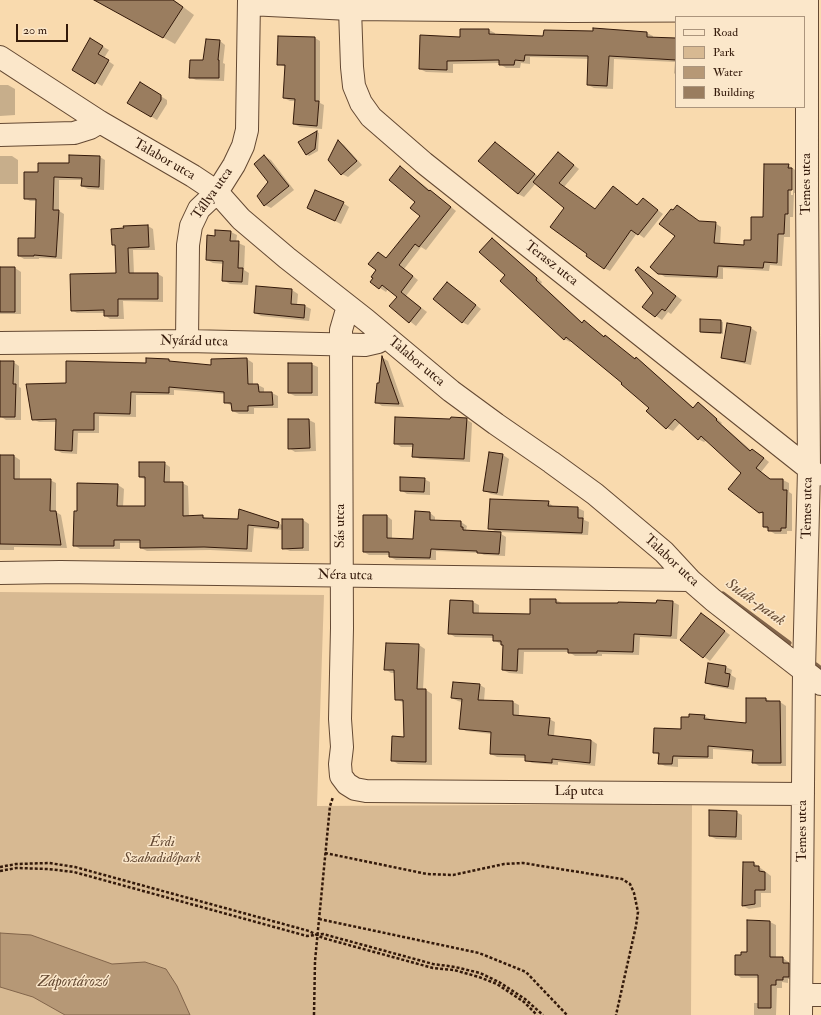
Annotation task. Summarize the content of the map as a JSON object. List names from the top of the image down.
{
  "streets": {
    "street": [
      "Talabor utca",
      "Temes utca",
      "Tállya utca",
      "Terasz utca",
      "Nyárád utca",
      "Sás utca",
      "Néra utca",
      "Láp utca"
    ]
  },
  "crossings": [
    ["Talabor utca", "Temes utca"],
    ["Talabor utca", "Tállya utca"],
    ["Talabor utca", "Nyárád utca"],
    ["Talabor utca", "Sás utca"],
    ["Talabor utca", "Néra utca"],
    ["Temes utca", "Terasz utca"],
    ["Temes utca", "Láp utca"],
    ["Tállya utca", "Nyárád utca"],
    ["Nyárád utca", "Sás utca"],
    ["Sás utca", "Néra utca"],
    ["Sás utca", "Láp utca"]
  ],
  "water": ["Sulák-patak", "Záportározó"],
  "parks": ["Érdi Szabadidőpark"],
  "legend": [
    "Road",
    "Park",
    "Water",
    "Building"
  ],
  "scale_bar": "20 m"
}
